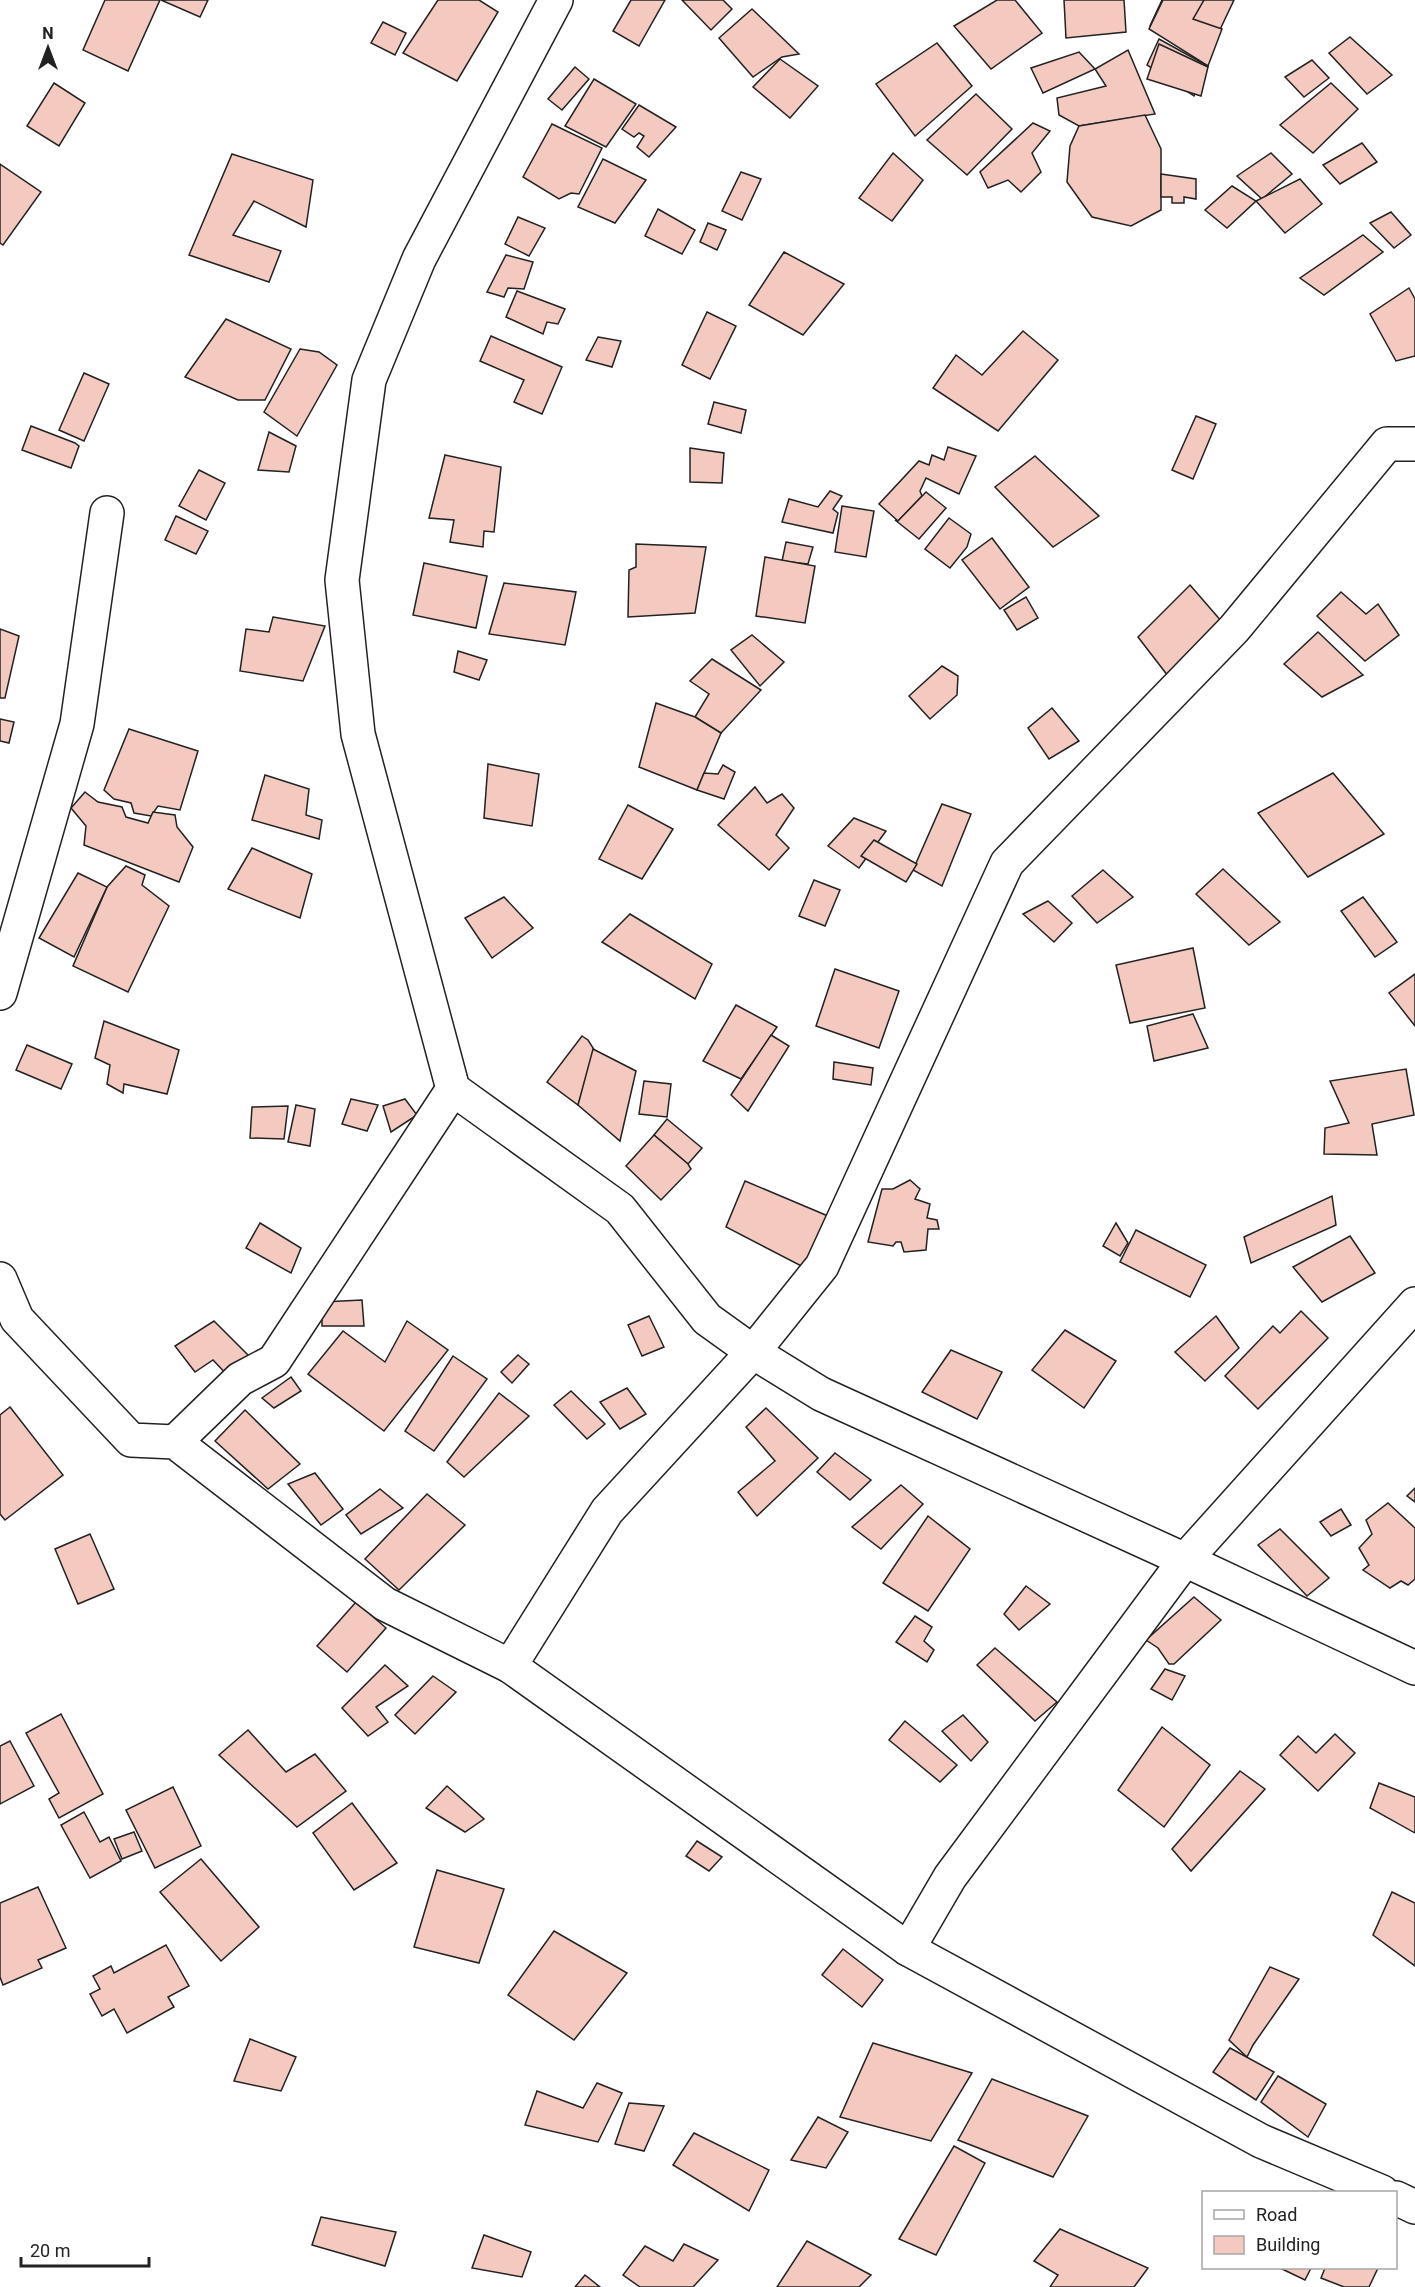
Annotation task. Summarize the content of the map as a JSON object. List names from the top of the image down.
{
  "legend": ["Road", "Building"],
  "scale_bar": "20 m",
  "north": "top"
}
